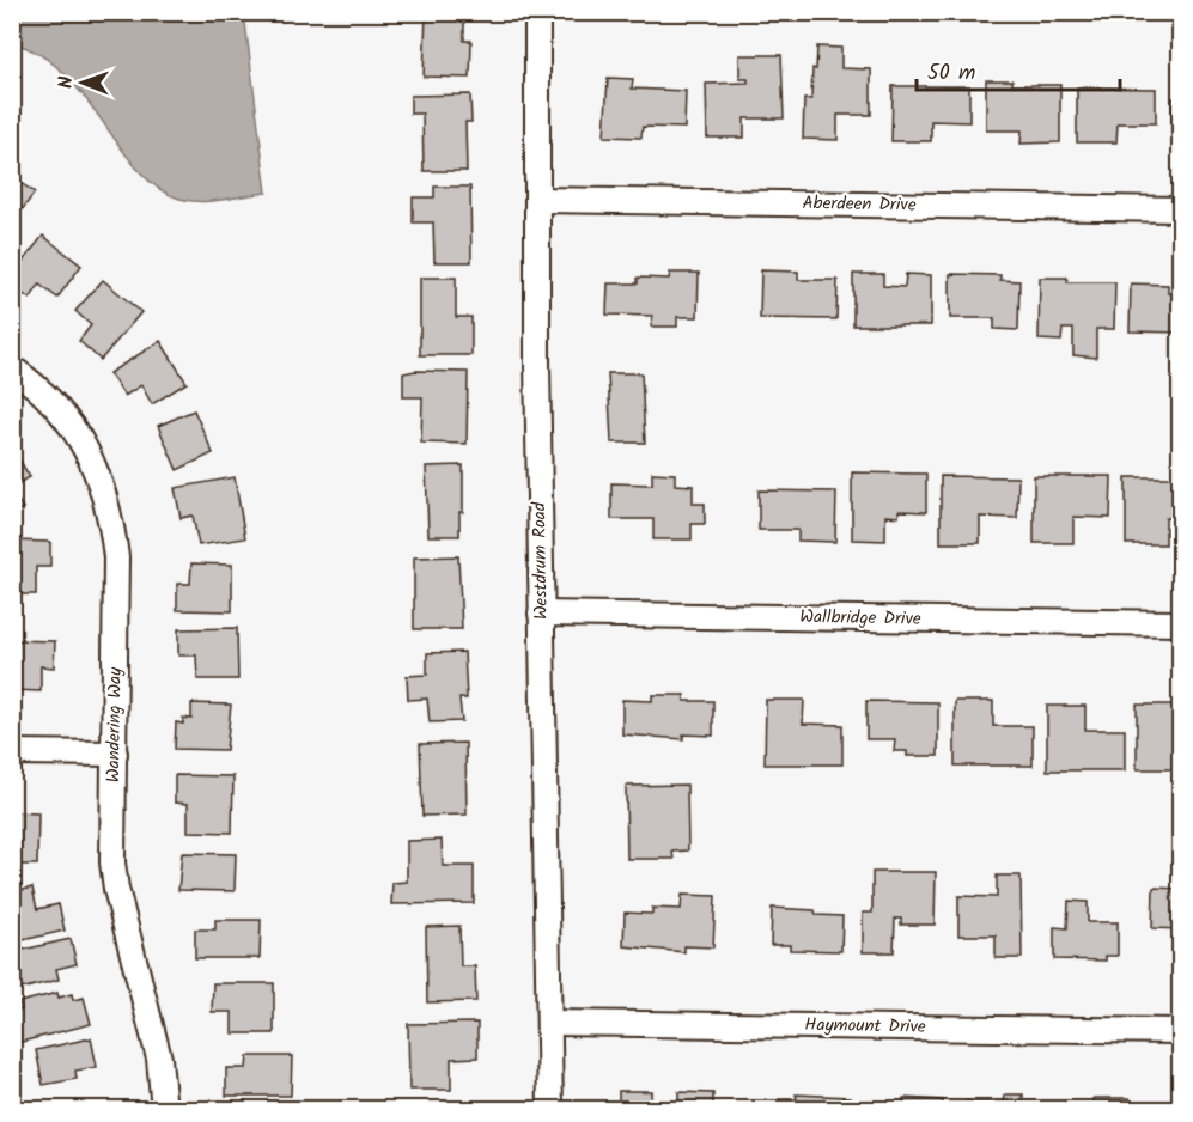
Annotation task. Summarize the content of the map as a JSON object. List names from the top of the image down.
{
  "streets": {
    "street": [
      "Aberdeen Drive",
      "Westdrum Road",
      "Wallbridge Drive",
      "Wandering Way",
      "Haymount Drive"
    ]
  },
  "crossings": [
    ["Aberdeen Drive", "Westdrum Road"],
    ["Westdrum Road", "Wallbridge Drive"],
    ["Westdrum Road", "Haymount Drive"]
  ],
  "scale_bar": "50 m",
  "north": "left"
}
